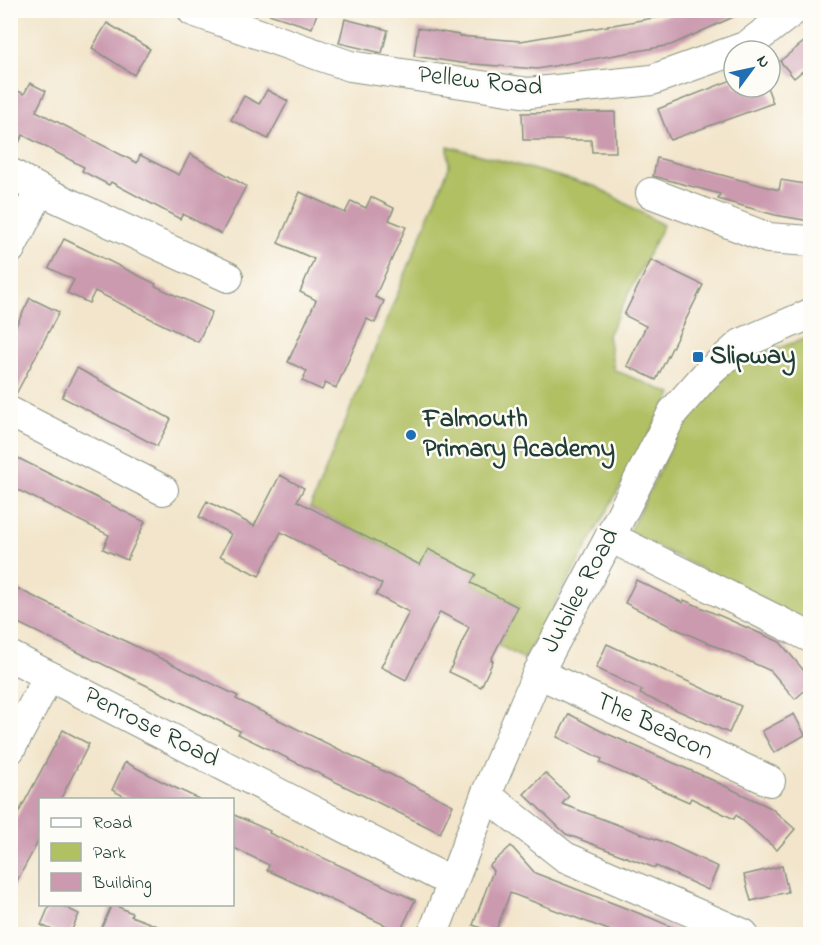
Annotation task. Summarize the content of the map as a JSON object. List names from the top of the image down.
{
  "streets": {
    "street": [
      "Pellew Road",
      "Jubilee Road",
      "The Beacon",
      "Penrose Road"
    ]
  },
  "crossings": [
    ["Jubilee Road", "The Beacon"],
    ["Jubilee Road", "Penrose Road"]
  ],
  "places": {
    "transit": ["Slipway"],
    "other": ["Falmouth Primary Academy"]
  },
  "legend": ["Road", "Park", "Building"],
  "north": "top right"
}
